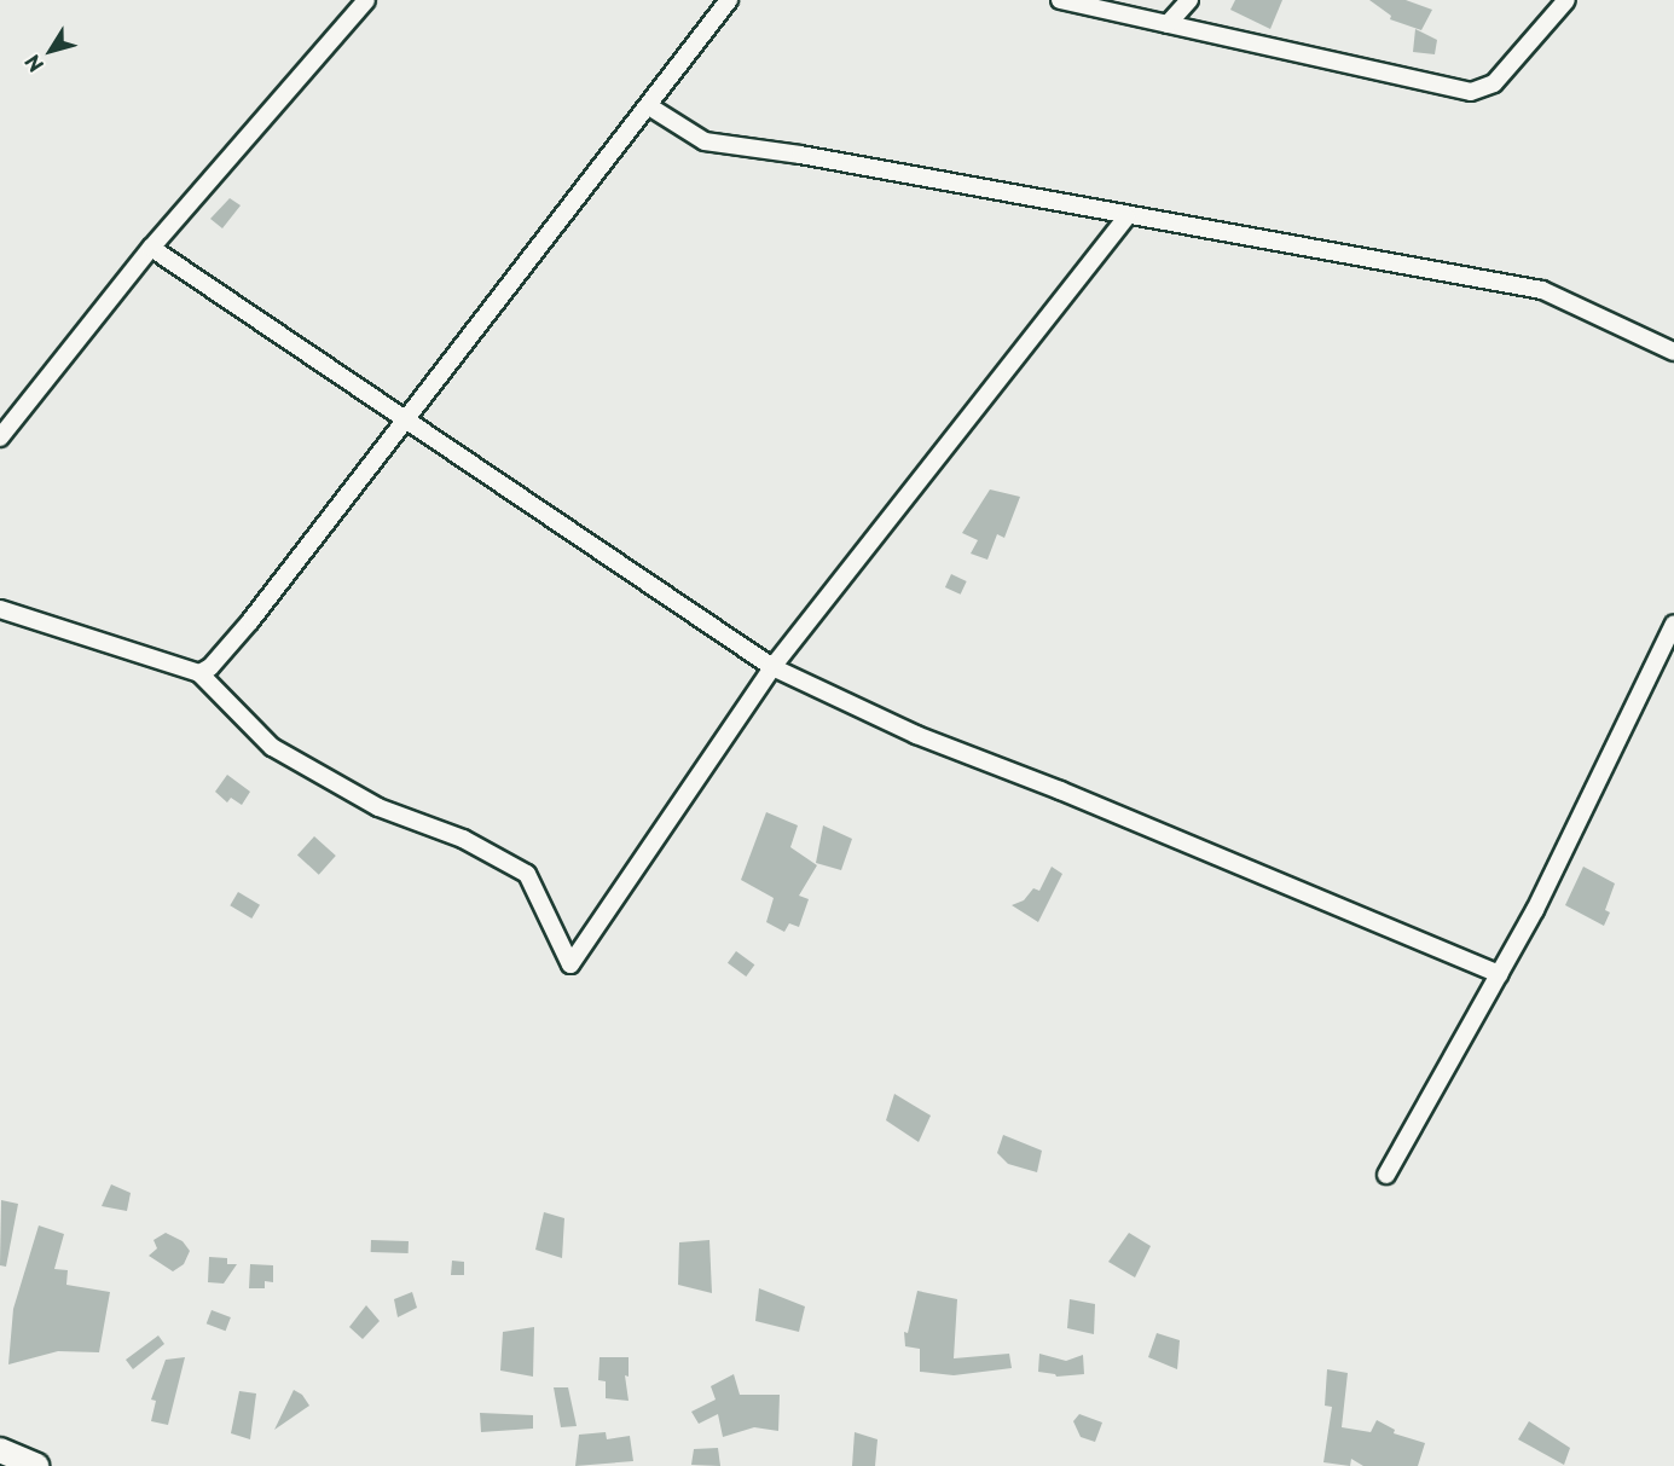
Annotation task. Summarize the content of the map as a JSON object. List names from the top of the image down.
{
  "north": "bottom left"
}
